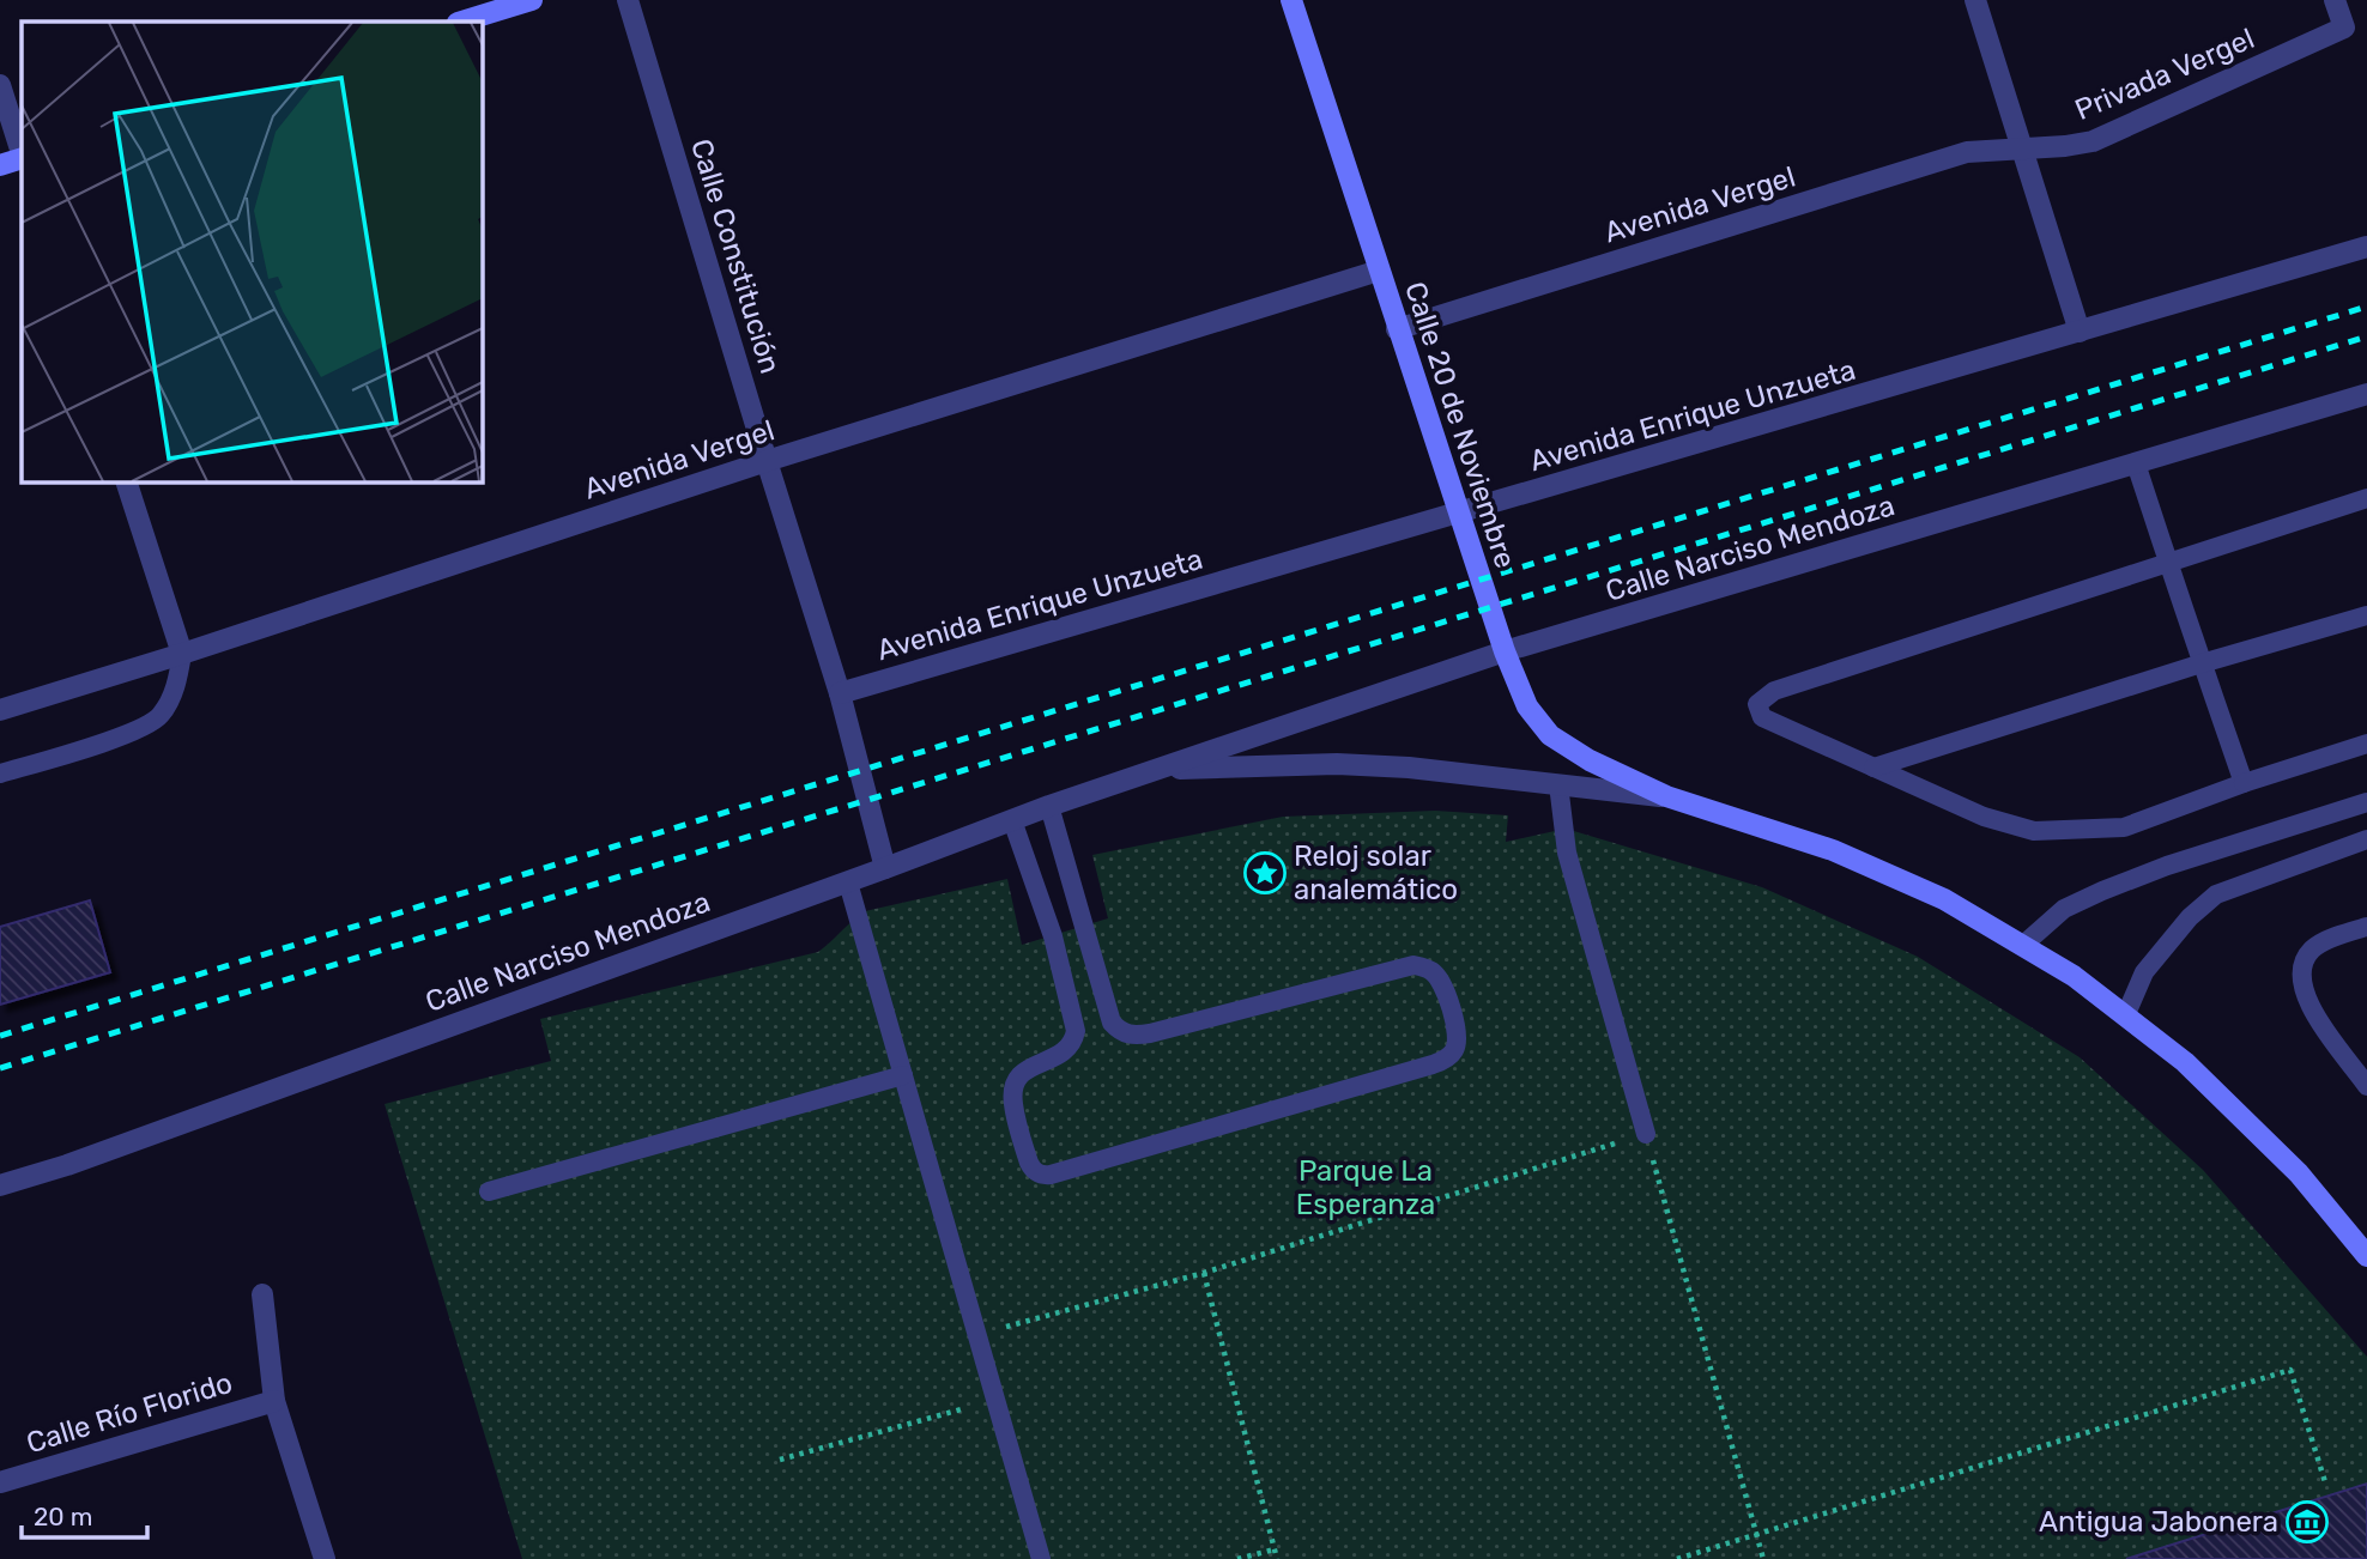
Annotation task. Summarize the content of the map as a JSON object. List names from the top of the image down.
{
  "streets": {
    "main road": ["Calle 20 de Noviembre"],
    "street": [
      "Privada Vergel",
      "Avenida Vergel",
      "Calle Constitución",
      "Avenida Enrique Unzueta",
      "Calle Narciso Mendoza",
      "Calle Río Florido"
    ]
  },
  "crossings": [
    ["Privada Vergel", "Avenida Vergel"],
    ["Avenida Vergel", "Calle Constitución"],
    ["Avenida Vergel", "Calle 20 de Noviembre"],
    ["Calle Constitución", "Avenida Enrique Unzueta"],
    ["Calle Constitución", "Calle Narciso Mendoza"],
    ["Avenida Enrique Unzueta", "Calle 20 de Noviembre"],
    ["Calle 20 de Noviembre", "Calle Narciso Mendoza"]
  ],
  "parks": ["Parque La Esperanza"],
  "places": {
    "place": ["Reloj solar analemático"],
    "museum": ["Antigua Jabonera"]
  },
  "scale_bar": "20 m"
}
